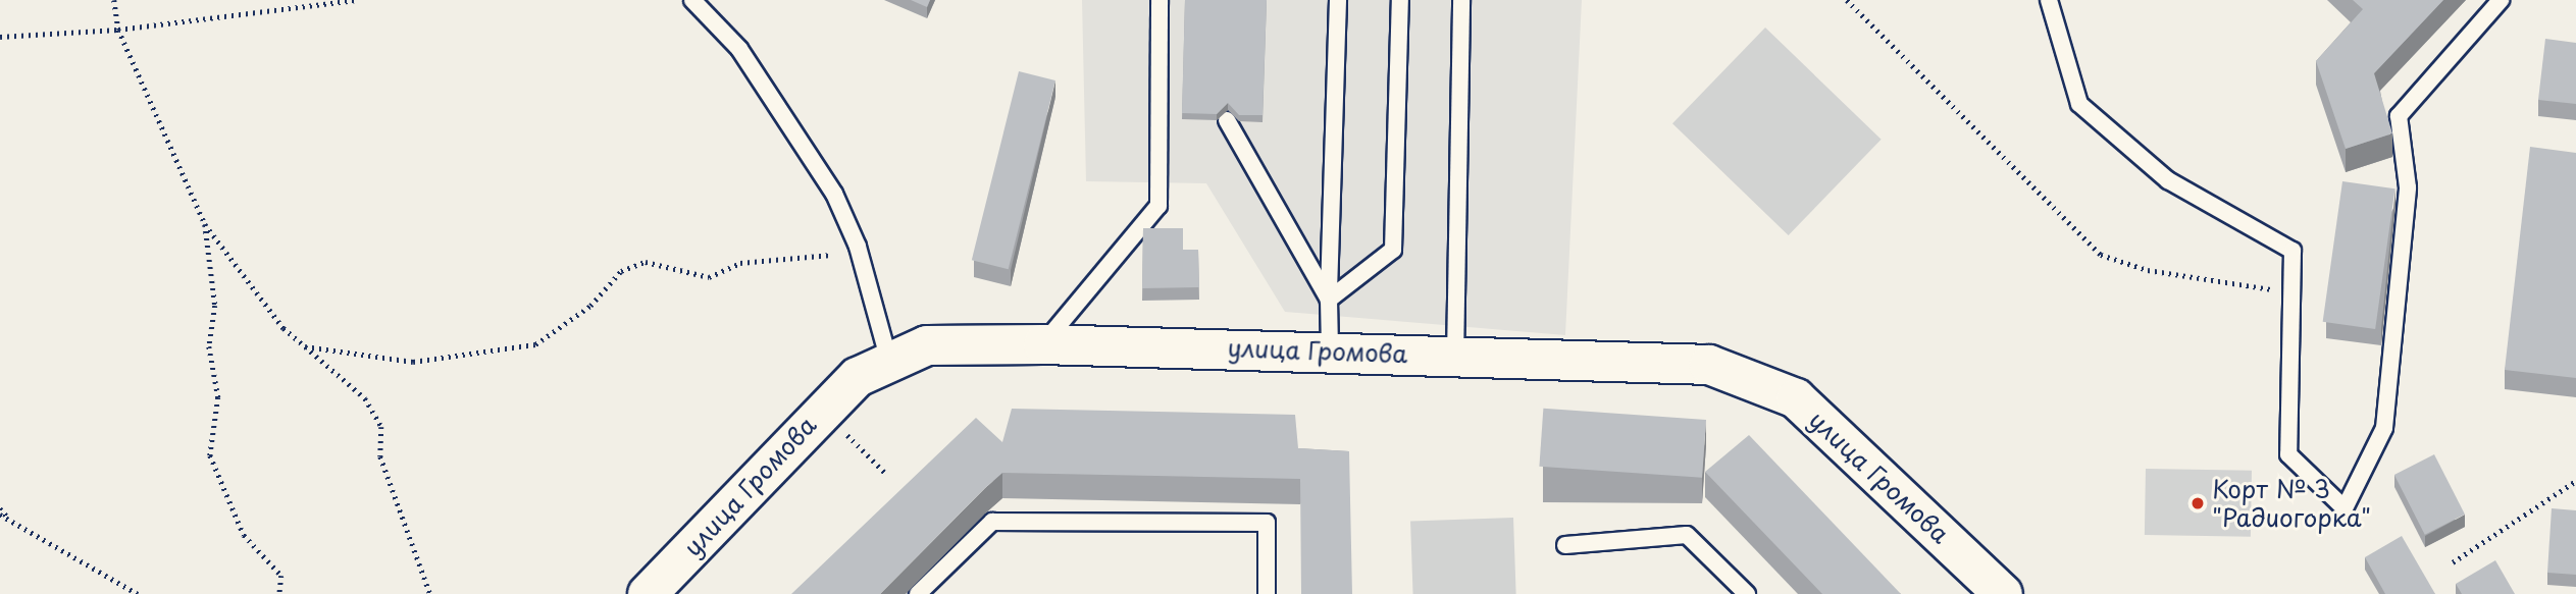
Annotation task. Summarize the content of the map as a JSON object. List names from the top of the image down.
{
  "streets": {
    "street": ["улица Громова"]
  },
  "places": ["Корт № 3 \"Радиогорка\""]
}
